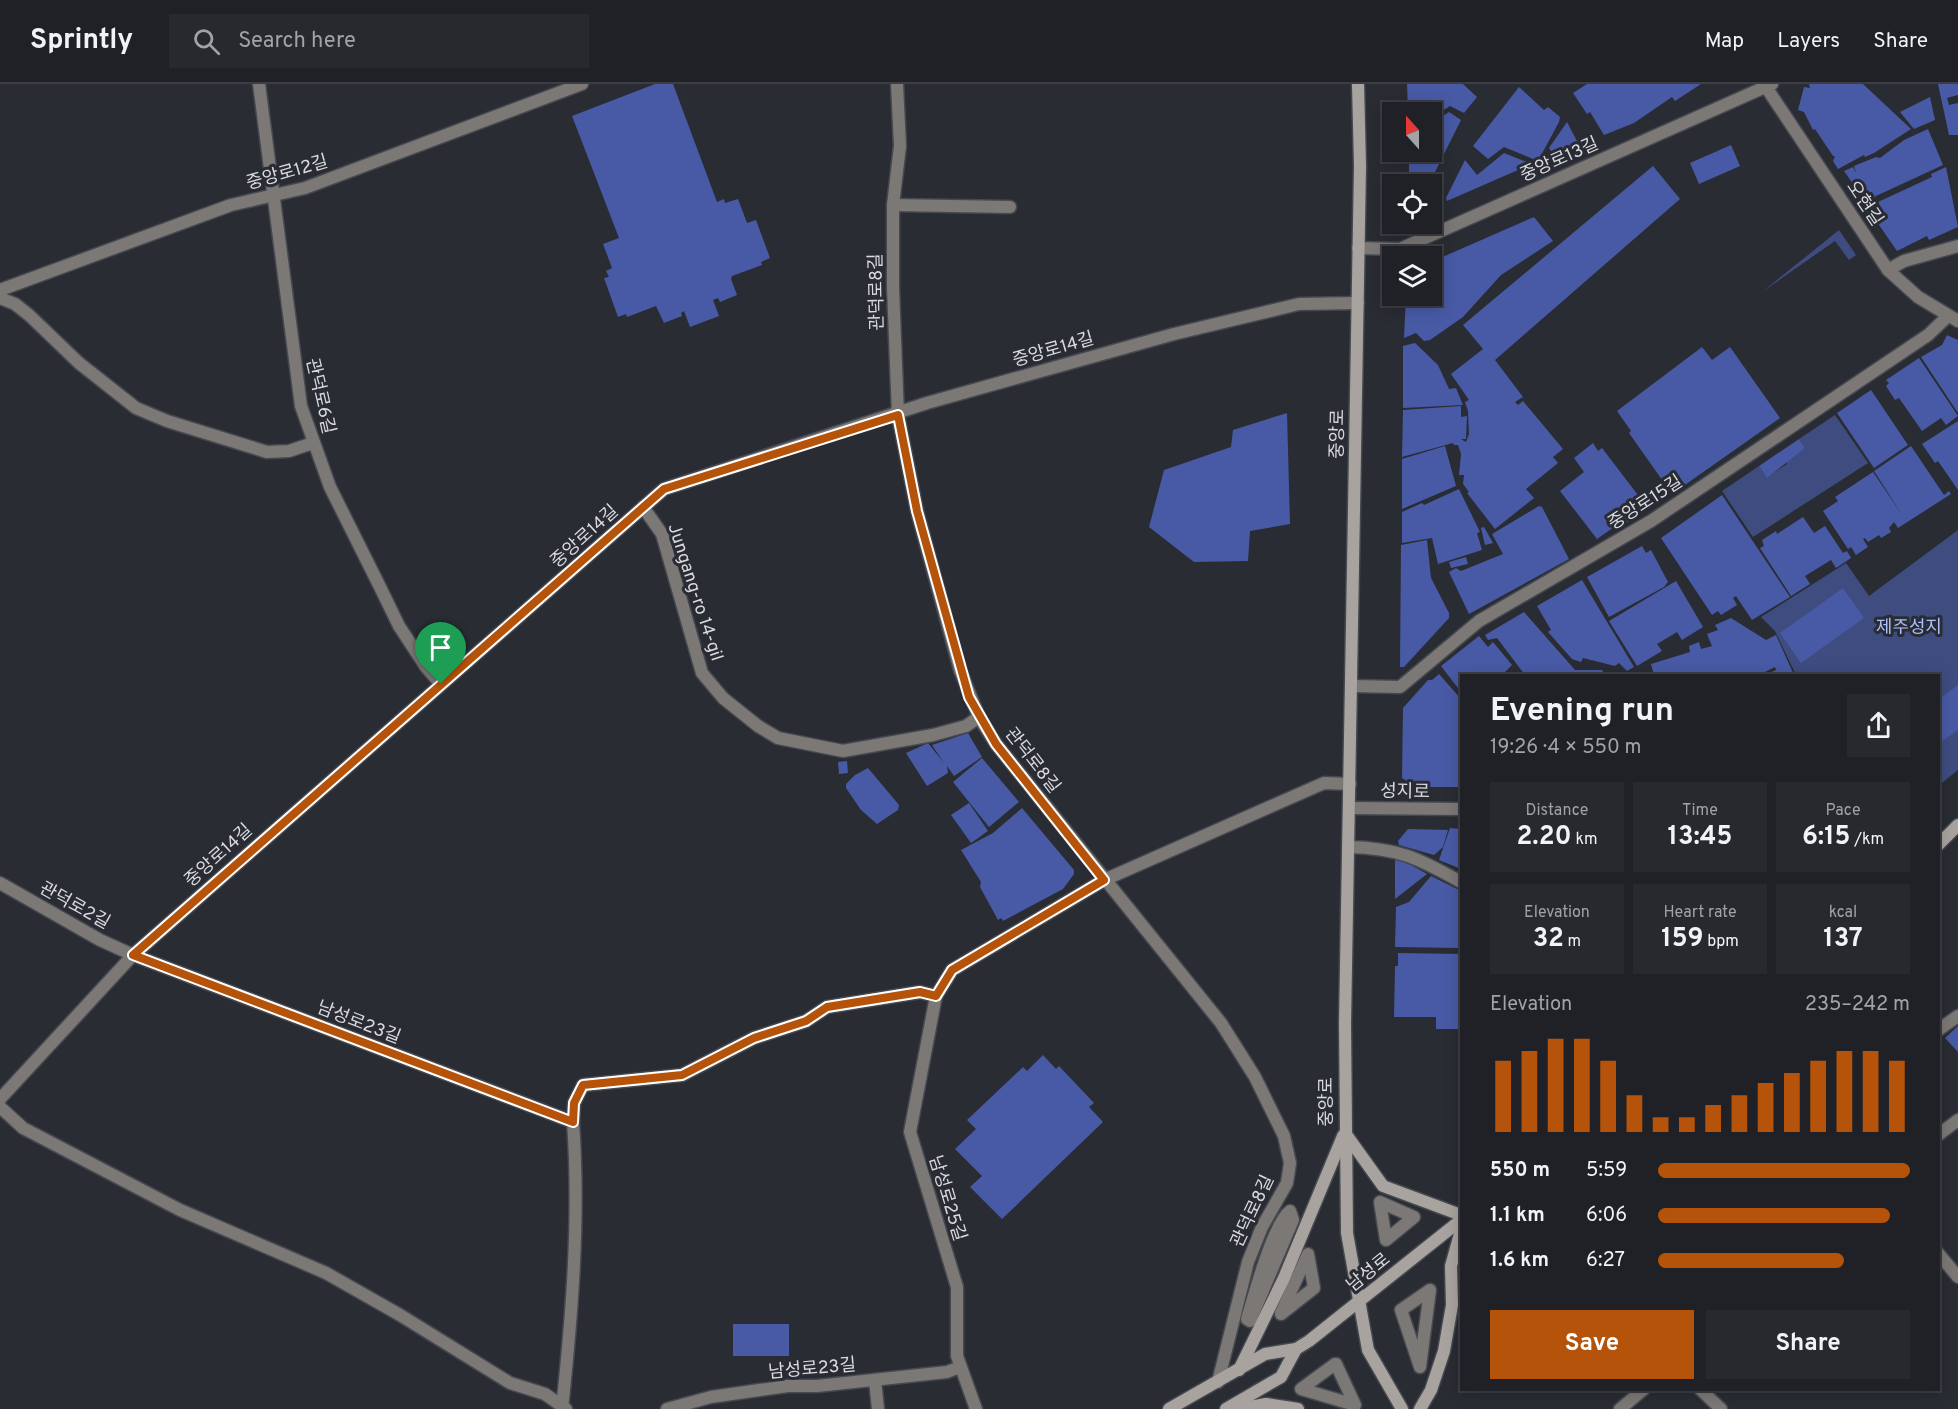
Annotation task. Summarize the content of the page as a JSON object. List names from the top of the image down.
{
  "streets": {
    "main road": ["중앙로", "남성로"],
    "street": [
      "중앙로13길",
      "중앙로12길",
      "오현길",
      "관덕로8길",
      "중앙로14길",
      "관덕로6길",
      "중앙로15길",
      "Jungang-ro 14-gil",
      "성지로",
      "관덕로2길",
      "남성로23길",
      "남성로25길"
    ]
  },
  "crossings": [
    ["중앙로13길", "오현길"],
    ["중앙로13길", "중앙로"],
    ["중앙로12길", "관덕로6길"],
    ["오현길", "중앙로15길"],
    ["관덕로8길", "중앙로14길"],
    ["관덕로8길", "Jungang-ro 14-gil"],
    ["관덕로8길", "남성로"],
    ["중앙로14길", "관덕로6길"],
    ["중앙로14길", "중앙로"],
    ["중앙로14길", "Jungang-ro 14-gil"],
    ["중앙로14길", "관덕로2길"],
    ["중앙로14길", "남성로23길"],
    ["중앙로", "중앙로15길"],
    ["중앙로", "성지로"],
    ["중앙로", "남성로"],
    ["관덕로2길", "남성로23길"],
    ["남성로23길", "남성로25길"]
  ],
  "parks": ["제주성지"],
  "north": "top",
  "page": {
    "header": "Sprintly",
    "search": "Search here",
    "nav": ["Map", "Layers", "Share"],
    "heading": ["Evening run", "19:26 · 4 × 550 m"],
    "stats": [
      ["Distance", "2.20 km"],
      ["Time", "13:45"],
      ["Pace", "6:15 /km"],
      ["Elevation", "32 m"],
      ["Heart rate", "159 bpm"],
      ["kcal", "137"]
    ],
    "chart": ["Elevation", "235–242 m"],
    "list": [
      {
        "name": "550 m",
        "note": "5:59"
      },
      {
        "name": "1.1 km",
        "note": "6:06"
      },
      {
        "name": "1.6 km",
        "note": "6:27"
      }
    ],
    "buttons": ["Save", "Share"]
  }
}
